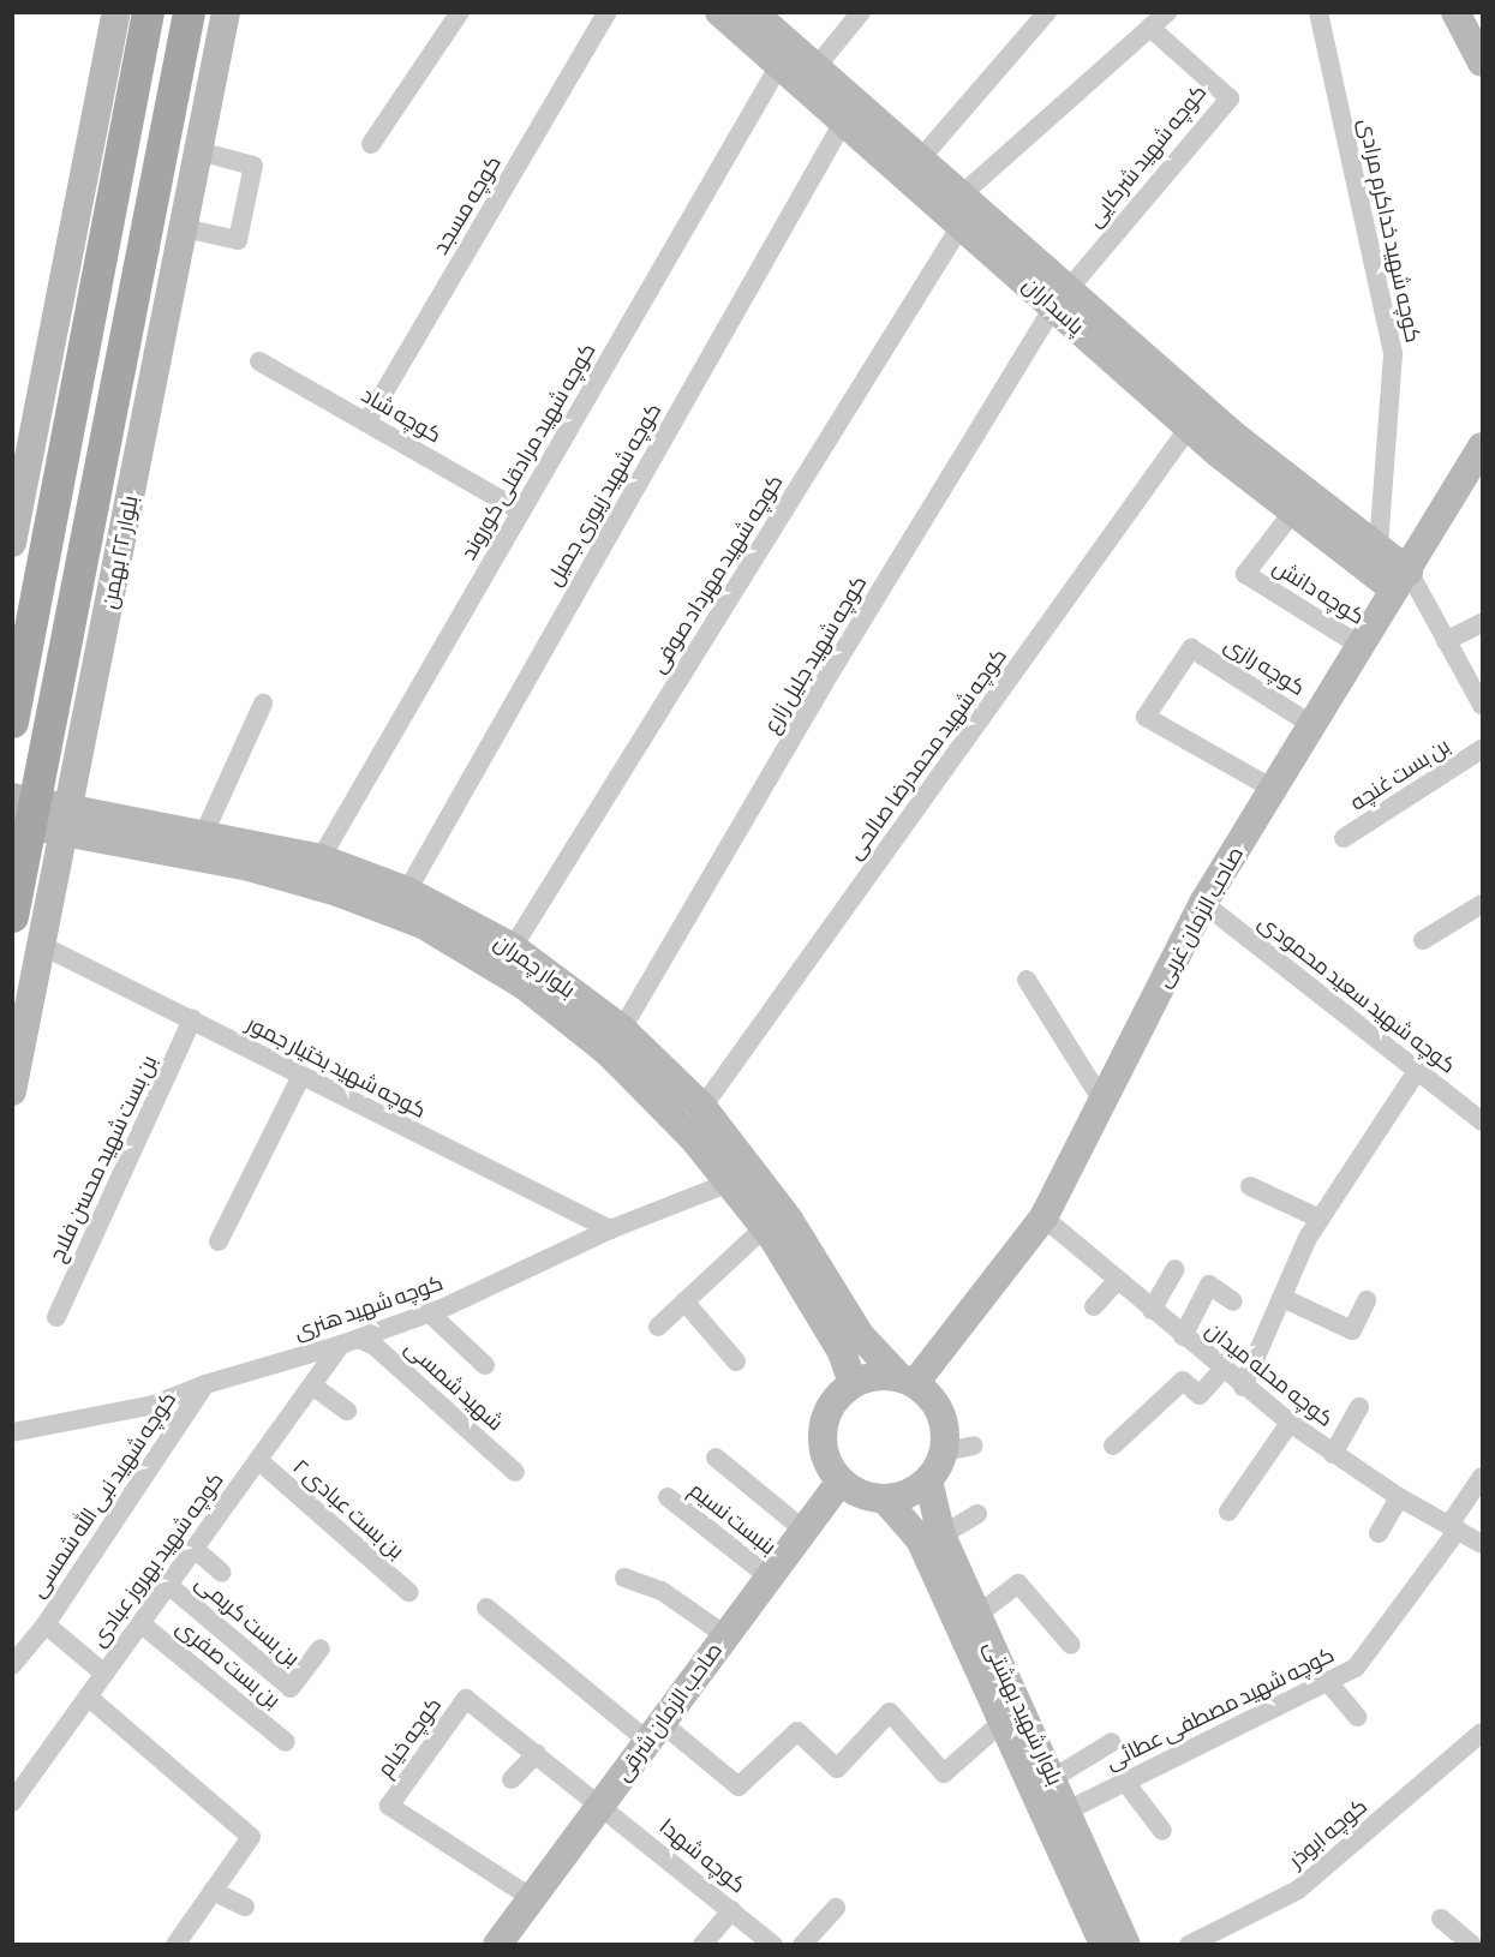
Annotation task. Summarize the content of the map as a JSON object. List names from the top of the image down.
{
  "streets": {
    "main road": [
      "پاسداران",
      "بلوار ۲۲ بهمن",
      "صاحب الزمان غربی",
      "بلوار چمران",
      "صاحب الزمان شرقی",
      "بلوار شهید بهشتی"
    ],
    "street": [
      "کوچه شهید شرکایی",
      "کوچه مسجد",
      "کوچه شهید خداکرم مرادی",
      "کوچه شاد",
      "کوچه شهید مرادقلی کوروند",
      "کوچه شهید زیوری جمیل",
      "کوچه شهید مهرداد صوفی",
      "کوچه دانش",
      "کوچه شهید جلیل زارع",
      "کوچه رازی",
      "کوچه شهید محمدرضا صالحی",
      "بن بست غنچه",
      "کوچه شهید سعید محمودی",
      "کوچه شهید بختیار جمور",
      "بن بست شهید محسن فلاح",
      "کوچه شهید هنری",
      "کوچه محله میدان",
      "شهید شمسی",
      "کوچه شهید نبی الله شمسی",
      "بن بست عبادی ۲",
      "بنبست نسیم",
      "کوچه شهید بهروز عبادی",
      "بن بست کریمی",
      "بن بست صفری",
      "کوچه شهید مصطفی عطائی",
      "کوچه خیام",
      "کوچه ابوذر",
      "کوچه شهدا"
    ]
  },
  "crossings": [
    ["کوچه شهید شرکایی", "پاسداران"],
    ["کوچه شهید شرکایی", "کوچه شهید جلیل زارع"],
    ["کوچه مسجد", "کوچه شاد"],
    ["کوچه شهید خداکرم مرادی", "پاسداران"],
    ["پاسداران", "کوچه شهید مرادقلی کوروند"],
    ["پاسداران", "کوچه شهید زیوری جمیل"],
    ["پاسداران", "کوچه شهید مهرداد صوفی"],
    ["پاسداران", "کوچه دانش"],
    ["پاسداران", "کوچه شهید جلیل زارع"],
    ["پاسداران", "کوچه شهید محمدرضا صالحی"],
    ["پاسداران", "صاحب الزمان غربی"],
    ["کوچه شاد", "کوچه شهید مرادقلی کوروند"],
    ["کوچه شهید مرادقلی کوروند", "بلوار چمران"],
    ["کوچه شهید زیوری جمیل", "بلوار چمران"],
    ["بلوار ۲۲ بهمن", "بلوار چمران"],
    ["بلوار ۲۲ بهمن", "کوچه شهید بختیار جمور"],
    ["کوچه شهید مهرداد صوفی", "بلوار چمران"],
    ["کوچه دانش", "صاحب الزمان غربی"],
    ["کوچه شهید جلیل زارع", "بلوار چمران"],
    ["کوچه رازی", "صاحب الزمان غربی"],
    ["کوچه شهید محمدرضا صالحی", "بلوار چمران"],
    ["صاحب الزمان غربی", "بلوار چمران"],
    ["صاحب الزمان غربی", "کوچه شهید سعید محمودی"],
    ["صاحب الزمان غربی", "کوچه محله میدان"],
    ["صاحب الزمان غربی", "صاحب الزمان شرقی"],
    ["صاحب الزمان غربی", "بلوار شهید بهشتی"],
    ["بلوار چمران", "کوچه شهید هنری"],
    ["بلوار چمران", "صاحب الزمان شرقی"],
    ["بلوار چمران", "بلوار شهید بهشتی"],
    ["کوچه شهید بختیار جمور", "بن بست شهید محسن فلاح"],
    ["کوچه شهید بختیار جمور", "کوچه شهید هنری"],
    ["کوچه شهید هنری", "شهید شمسی"],
    ["کوچه شهید هنری", "کوچه شهید نبی الله شمسی"],
    ["کوچه شهید هنری", "کوچه شهید بهروز عبادی"],
    ["کوچه محله میدان", "کوچه شهید مصطفی عطائی"],
    ["شهید شمسی", "کوچه شهید بهروز عبادی"],
    ["بن بست عبادی ۲", "کوچه شهید بهروز عبادی"],
    ["بنبست نسیم", "صاحب الزمان شرقی"],
    ["کوچه شهید بهروز عبادی", "بن بست کریمی"],
    ["کوچه شهید بهروز عبادی", "بن بست صفری"],
    ["کوچه شهید مصطفی عطائی", "بلوار شهید بهشتی"],
    ["صاحب الزمان شرقی", "بلوار شهید بهشتی"],
    ["صاحب الزمان شرقی", "کوچه خیام"],
    ["صاحب الزمان شرقی", "کوچه شهدا"],
    ["کوچه خیام", "کوچه شهدا"]
  ]
}
